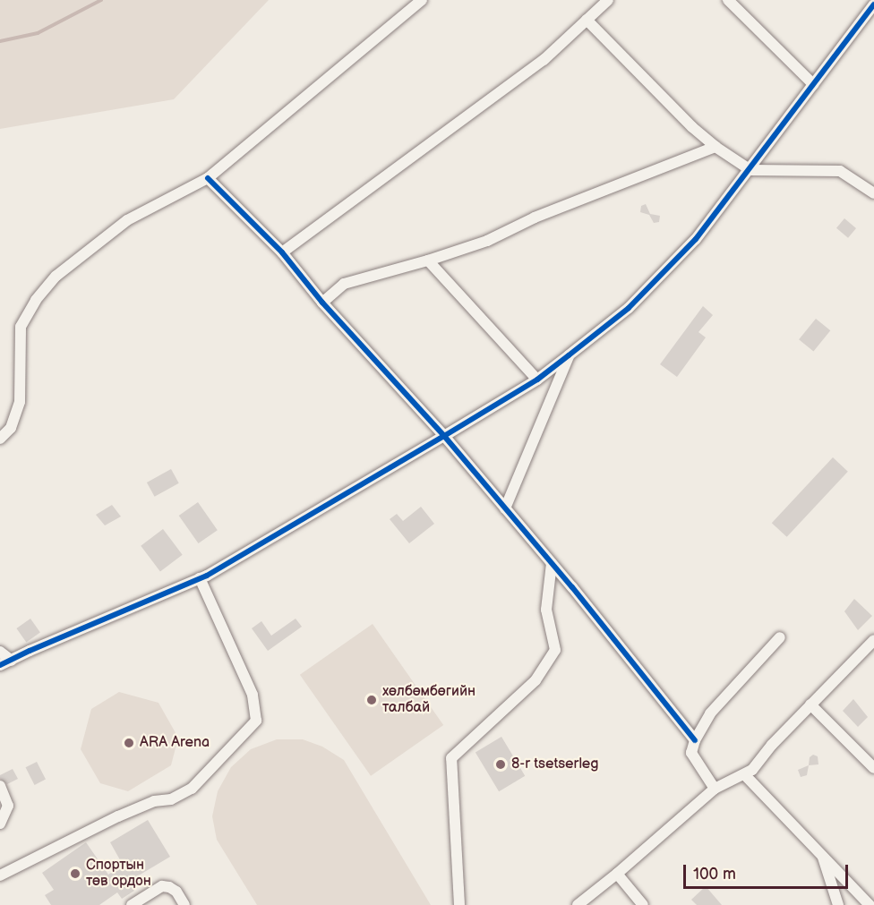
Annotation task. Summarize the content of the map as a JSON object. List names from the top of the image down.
{
  "places": [
    "хөлбөмбөгийн талбай",
    "ARA Arena",
    "8-r tsetserleg",
    "Спортын төв ордон"
  ],
  "scale_bar": "100 m"
}
